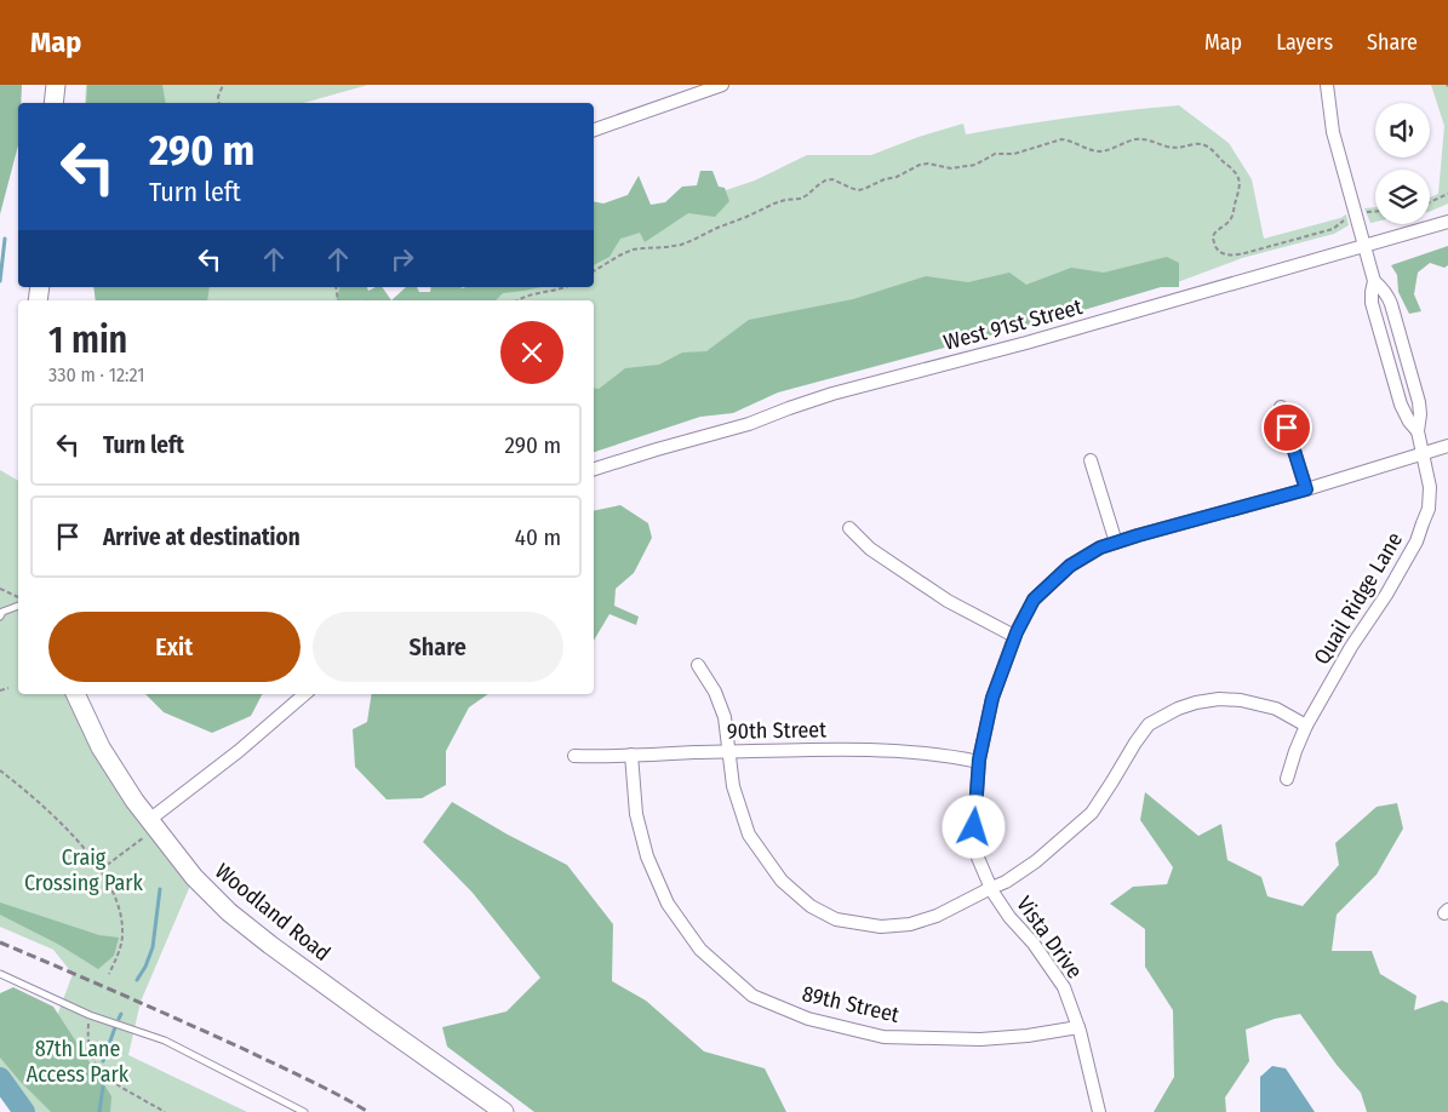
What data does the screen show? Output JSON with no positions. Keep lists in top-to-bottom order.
{
  "streets": {
    "main road": ["Woodland Road"],
    "street": [
      "West 91st Street",
      "Quail Ridge Lane",
      "90th Street",
      "Vista Drive",
      "89th Street"
    ]
  },
  "crossings": [
    ["West 91st Street", "Quail Ridge Lane"],
    ["Quail Ridge Lane", "Vista Drive"],
    ["90th Street", "Vista Drive"],
    ["90th Street", "89th Street"],
    ["Vista Drive", "89th Street"]
  ],
  "parks": ["Craig Crossing Park", "87th Lane Access Park"],
  "page": {
    "header": "Map",
    "nav": ["Map", "Layers", "Share"],
    "turn": ["290 m", "Turn left"],
    "heading": ["1 min", "330 m · 12:21"],
    "list": [
      {
        "name": "Turn left",
        "value": "290 m"
      },
      {
        "name": "Arrive at destination",
        "value": "40 m"
      }
    ],
    "buttons": ["Exit", "Share"]
  }
}
